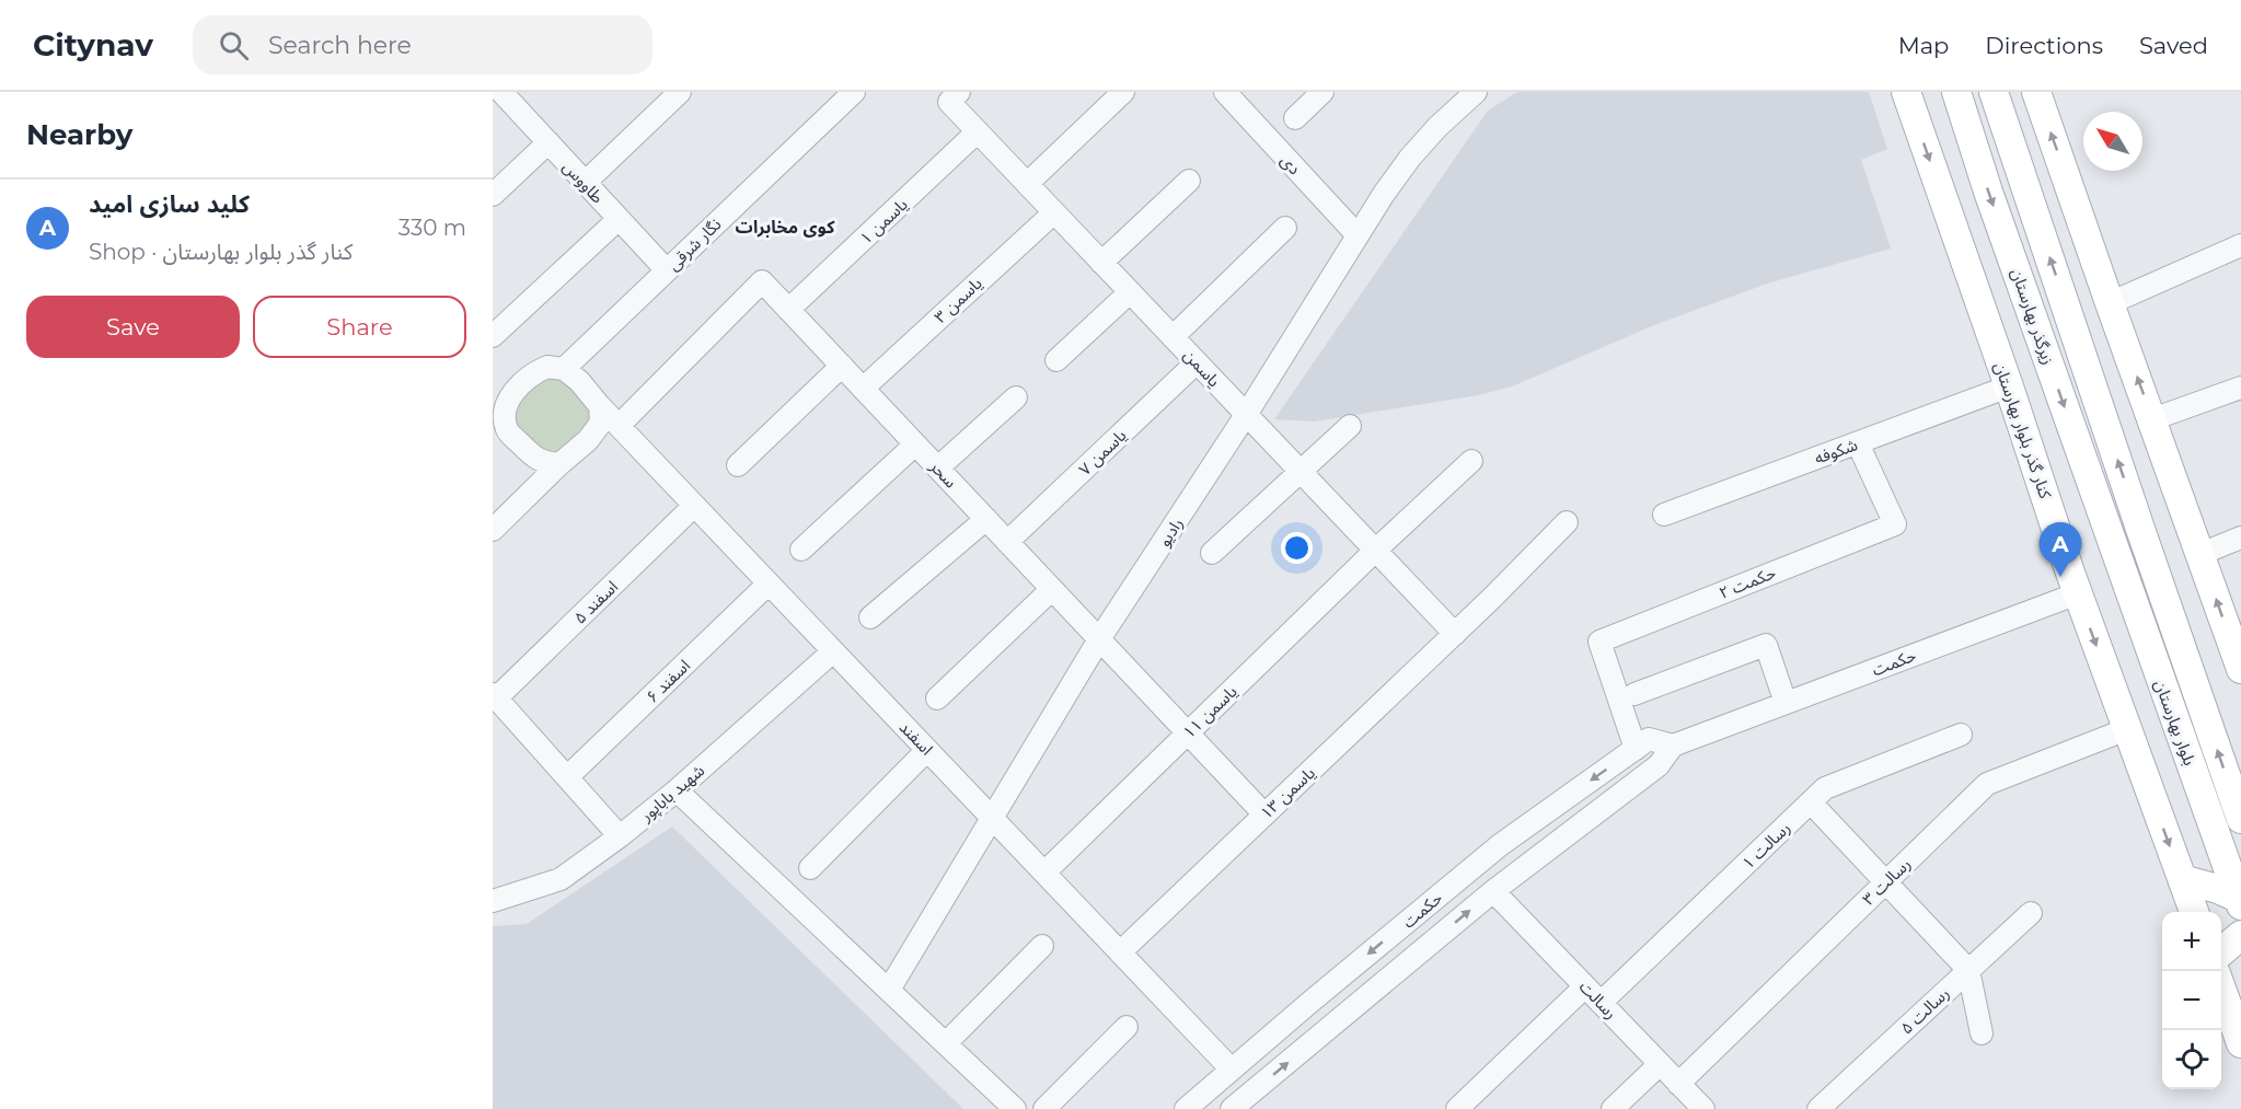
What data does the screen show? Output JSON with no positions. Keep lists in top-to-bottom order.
{
  "streets": {
    "main road": ["زیرگذر بهارستان", "کنار گذر بلوار بهارستان", "بلوار بهارستان"],
    "street": [
      "دی",
      "طاووس",
      "یاسمن ۱",
      "نگار شرقی",
      "یاسمن ۳",
      "یاسمن",
      "شکوفه",
      "یاسمن ۷",
      "سحر",
      "رادیو",
      "حکمت ۲",
      "اسفند ۵",
      "حکمت",
      "اسفند ۶",
      "یاسمن ۱۱",
      "اسفند",
      "شهید باباپور",
      "یاسمن ۱۳",
      "رسالت ۱",
      "رسالت ۳",
      "رسالت",
      "رسالت ۵"
    ]
  },
  "crossings": [
    ["دی", "رادیو"],
    ["طاووس", "نگار شرقی"],
    ["یاسمن ۱", "یاسمن"],
    ["یاسمن ۱", "سحر"],
    ["نگار شرقی", "اسفند"],
    ["یاسمن ۳", "یاسمن"],
    ["یاسمن ۳", "سحر"],
    ["زیرگذر بهارستان", "بلوار بهارستان"],
    ["یاسمن", "یاسمن ۷"],
    ["یاسمن", "رادیو"],
    ["یاسمن", "یاسمن ۱۱"],
    ["یاسمن", "یاسمن ۱۳"],
    ["کنار گذر بلوار بهارستان", "شکوفه"],
    ["کنار گذر بلوار بهارستان", "حکمت"],
    ["کنار گذر بلوار بهارستان", "رسالت ۳"],
    ["شکوفه", "حکمت ۲"],
    ["یاسمن ۷", "سحر"],
    ["سحر", "رادیو"],
    ["سحر", "یاسمن ۱۱"],
    ["سحر", "اسفند"],
    ["سحر", "یاسمن ۱۳"],
    ["رادیو", "اسفند"],
    ["حکمت ۲", "حکمت"],
    ["اسفند ۵", "اسفند"],
    ["حکمت", "اسفند"],
    ["حکمت", "رسالت"],
    ["اسفند ۶", "اسفند"],
    ["یاسمن ۱۱", "اسفند"],
    ["اسفند", "شهید باباپور"],
    ["اسفند", "یاسمن ۱۳"],
    ["رسالت ۱", "رسالت"],
    ["رسالت ۳", "رسالت"]
  ],
  "districts": ["کوی مخابرات"],
  "north": "top left",
  "page": {
    "header": "Citynav",
    "search": "Search here",
    "nav": ["Map", "Directions", "Saved"],
    "heading": "Nearby",
    "list": [
      {
        "mark": "A",
        "name": "کلید سازی امید",
        "note": "Shop · کنار گذر بلوار بهارستان",
        "value": "330 m"
      }
    ],
    "buttons": ["Save", "Share"],
    "pins": "A",
    "map_buttons": ["+", "−"]
  }
}
